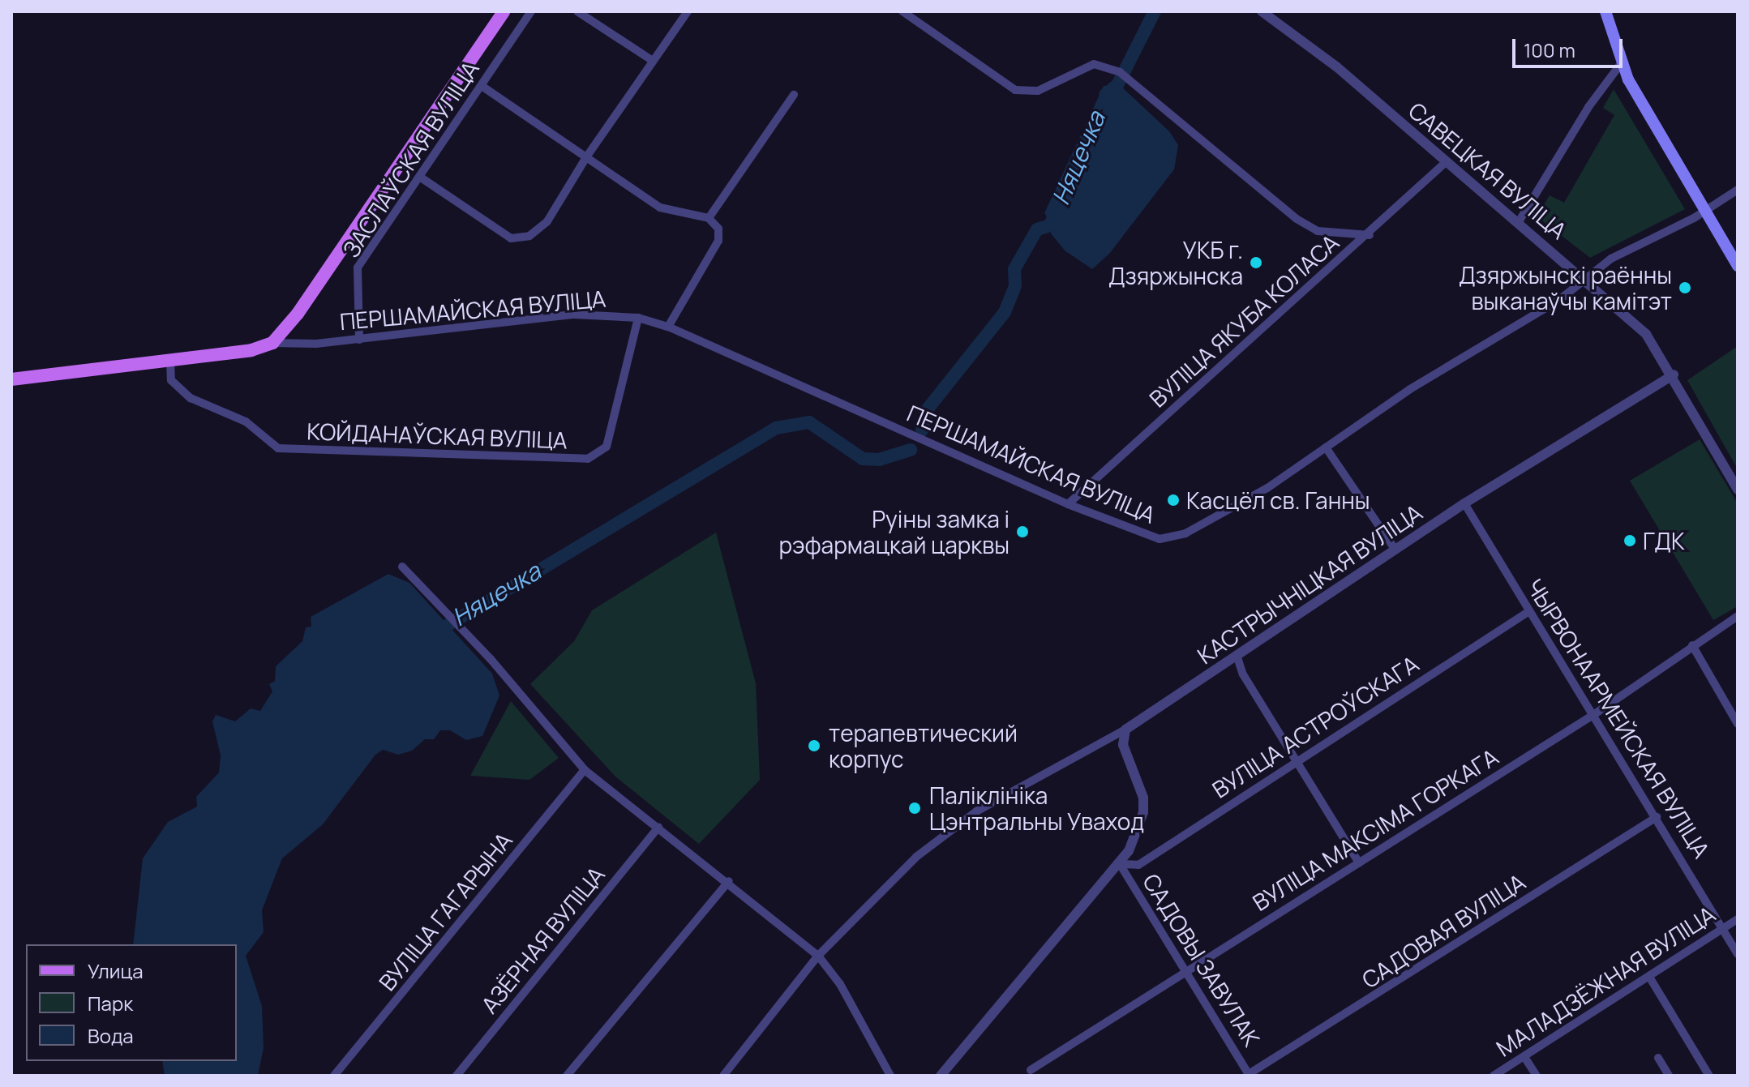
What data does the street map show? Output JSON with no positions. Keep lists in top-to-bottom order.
{
  "streets": {
    "street": [
      "ЗАСЛАЎСКАЯ ВУЛІЦА",
      "САВЕЦКАЯ ВУЛІЦА",
      "ПЕРШАМАЙСКАЯ ВУЛІЦА",
      "ВУЛІЦА ЯКУБА КОЛАСА",
      "КОЙДАНАЎСКАЯ ВУЛІЦА",
      "КАСТРЫЧНІЦКАЯ ВУЛІЦА",
      "ЧЫРВОНААРМЕЙСКАЯ ВУЛІЦА",
      "ВУЛІЦА АСТРОЎСКАГА",
      "ВУЛІЦА МАКСІМА ГОРКАГА",
      "ВУЛІЦА ГАГАРЫНА",
      "САДОВАЯ ВУЛІЦА",
      "АЗЁРНАЯ ВУЛІЦА",
      "САДОВЫ ЗАВУЛАК",
      "МАЛАДЗЁЖНАЯ ВУЛІЦА"
    ]
  },
  "crossings": [
    ["ЗАСЛАЎСКАЯ ВУЛІЦА", "ПЕРШАМАЙСКАЯ ВУЛІЦА"],
    ["САВЕЦКАЯ ВУЛІЦА", "ПЕРШАМАЙСКАЯ ВУЛІЦА"],
    ["САВЕЦКАЯ ВУЛІЦА", "ВУЛІЦА ЯКУБА КОЛАСА"],
    ["САВЕЦКАЯ ВУЛІЦА", "КАСТРЫЧНІЦКАЯ ВУЛІЦА"],
    ["ПЕРШАМАЙСКАЯ ВУЛІЦА", "ВУЛІЦА ЯКУБА КОЛАСА"],
    ["ПЕРШАМАЙСКАЯ ВУЛІЦА", "КОЙДАНАЎСКАЯ ВУЛІЦА"],
    ["КАСТРЫЧНІЦКАЯ ВУЛІЦА", "ЧЫРВОНААРМЕЙСКАЯ ВУЛІЦА"],
    ["ЧЫРВОНААРМЕЙСКАЯ ВУЛІЦА", "ВУЛІЦА АСТРОЎСКАГА"],
    ["ЧЫРВОНААРМЕЙСКАЯ ВУЛІЦА", "ВУЛІЦА МАКСІМА ГОРКАГА"],
    ["ЧЫРВОНААРМЕЙСКАЯ ВУЛІЦА", "САДОВАЯ ВУЛІЦА"],
    ["ЧЫРВОНААРМЕЙСКАЯ ВУЛІЦА", "МАЛАДЗЁЖНАЯ ВУЛІЦА"],
    ["ВУЛІЦА АСТРОЎСКАГА", "САДОВЫ ЗАВУЛАК"],
    ["ВУЛІЦА МАКСІМА ГОРКАГА", "САДОВЫ ЗАВУЛАК"],
    ["САДОВАЯ ВУЛІЦА", "САДОВЫ ЗАВУЛАК"]
  ],
  "water": ["Няцечка"],
  "places": [
    "УКБ г. Дзяржынска",
    "Дзяржынскі раённы выканаўчы камітэт",
    "Касцёл св. Ганны",
    "Руіны замка і рэфармацкай царквы",
    "ГДК",
    "терапевтический корпус",
    "Паліклініка Цэнтральны Уваход"
  ],
  "legend": ["Улица", "Парк", "Вода"],
  "scale_bar": "100 m"
}
